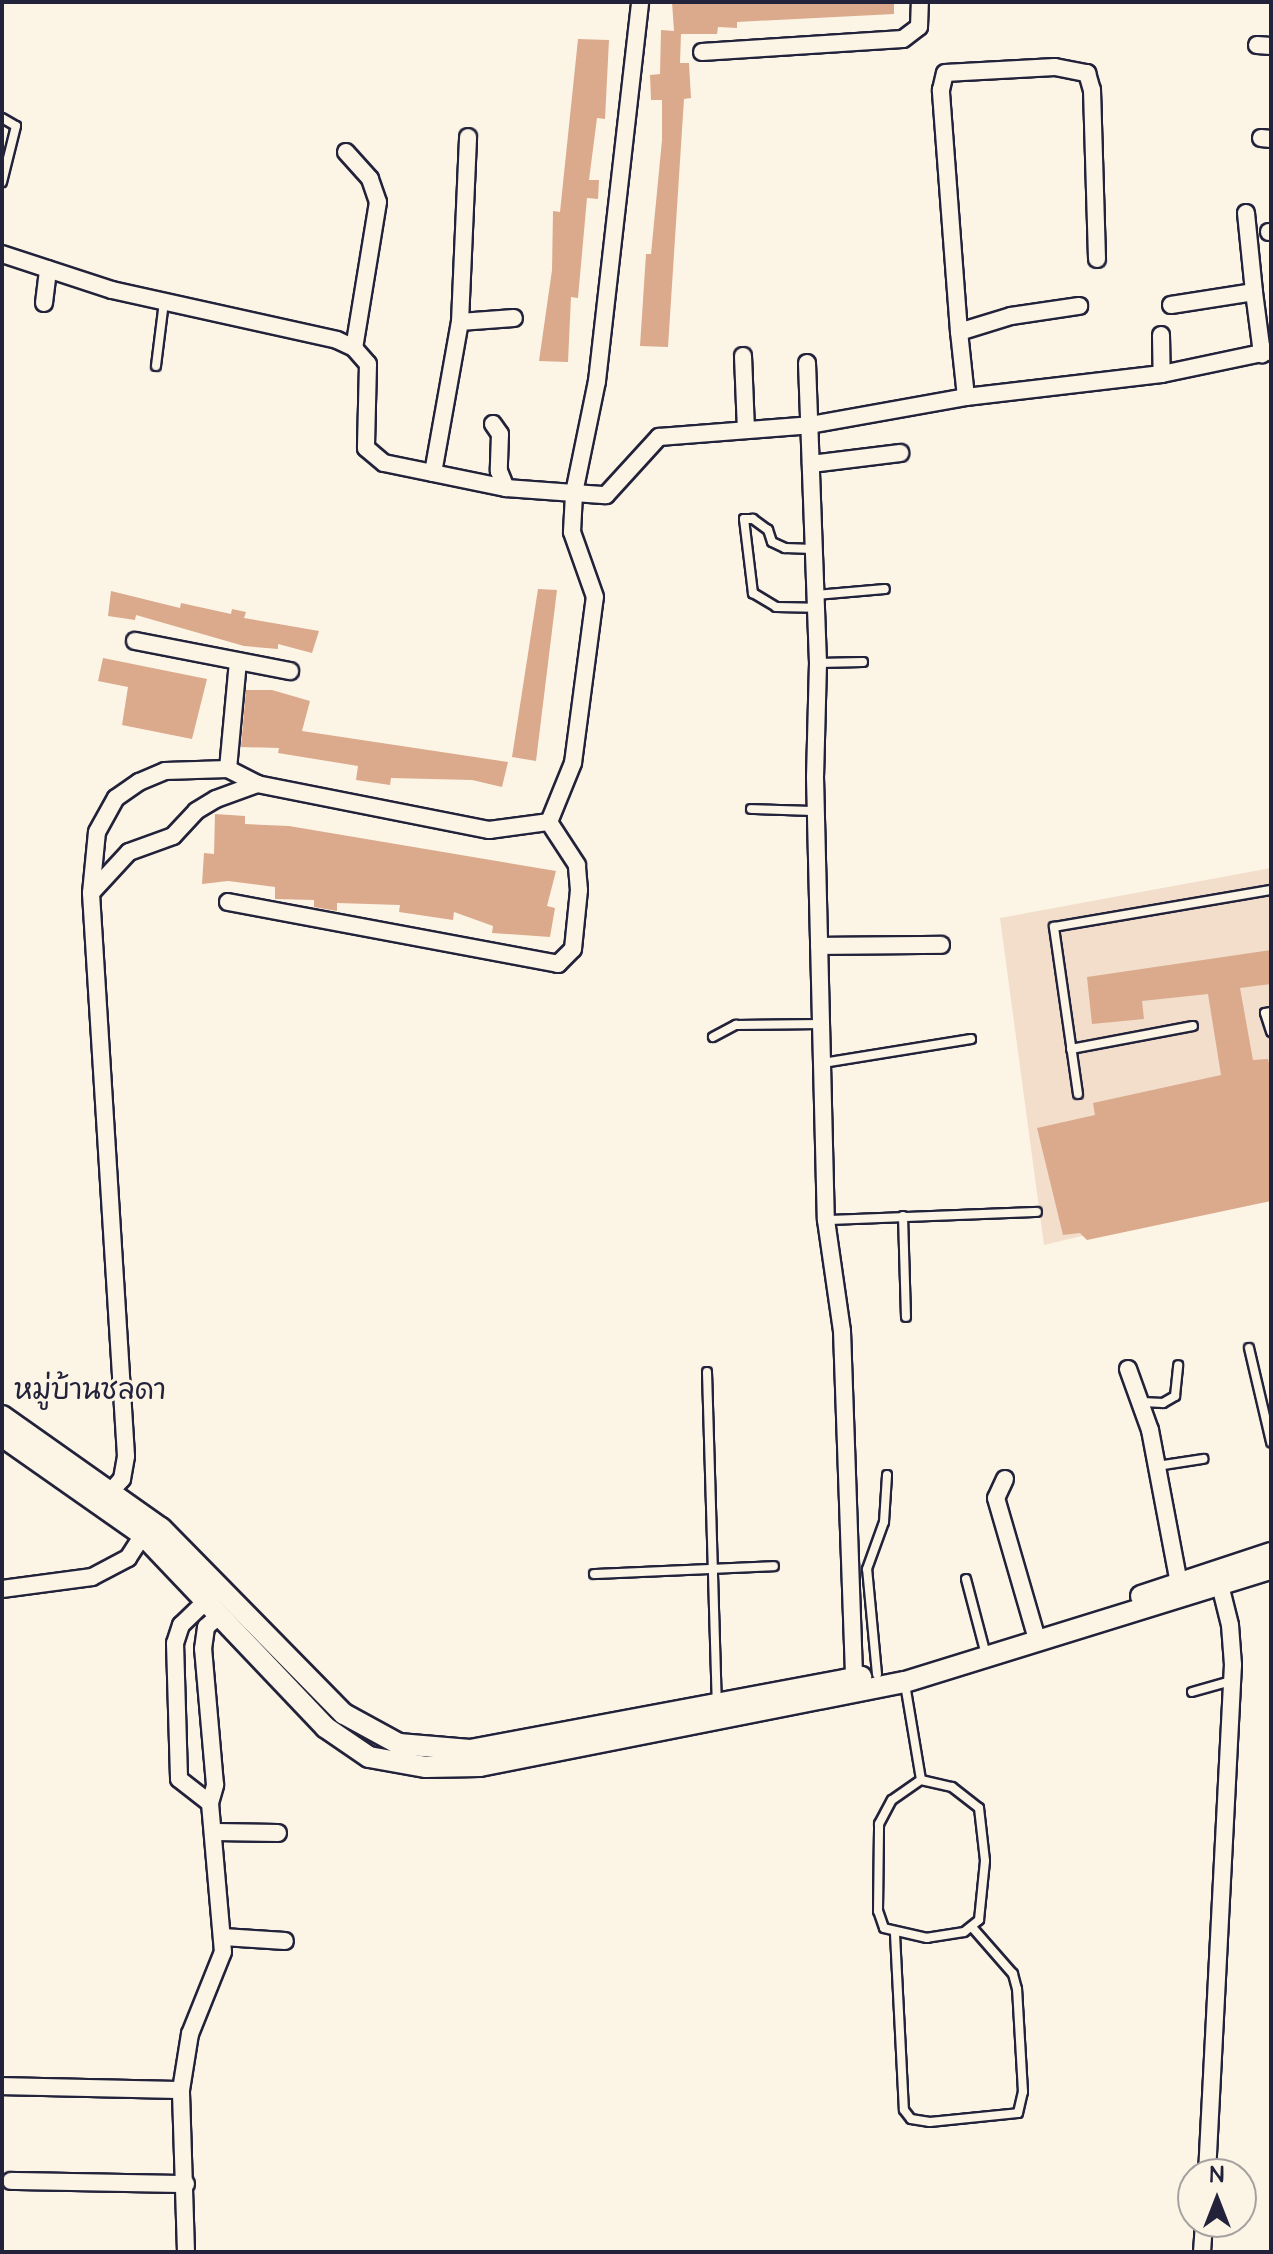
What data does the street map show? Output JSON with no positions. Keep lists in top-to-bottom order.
{
  "districts": ["หมู่บ้านชลดา"],
  "north": "top"
}
